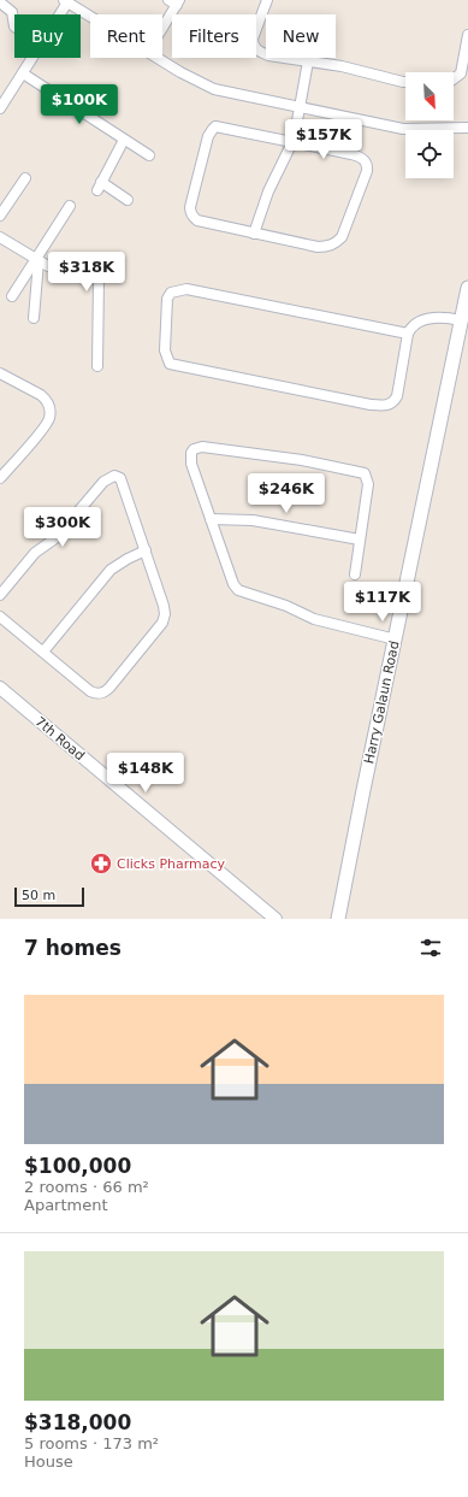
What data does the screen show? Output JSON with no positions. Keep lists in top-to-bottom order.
{
  "streets": {
    "main road": ["Harry Galaun Road"],
    "street": ["7th Road"]
  },
  "places": {
    "pharmacy": ["Clicks Pharmacy"]
  },
  "scale_bar": "50 m",
  "north": "bottom right",
  "page": {
    "chip": [
      "Buy",
      "Rent",
      "Filters",
      "New"
    ],
    "price": [
      "$100K",
      "$157K",
      "$318K",
      "$246K",
      "$300K",
      "$117K",
      "$148K"
    ],
    "scale": "50 m",
    "heading": "7 homes",
    "list": [
      {
        "name": "$100,000",
        "note": "2 rooms · 66 m² · Apartment"
      },
      {
        "name": "$318,000",
        "note": "5 rooms · 173 m² · House"
      }
    ]
  }
}
